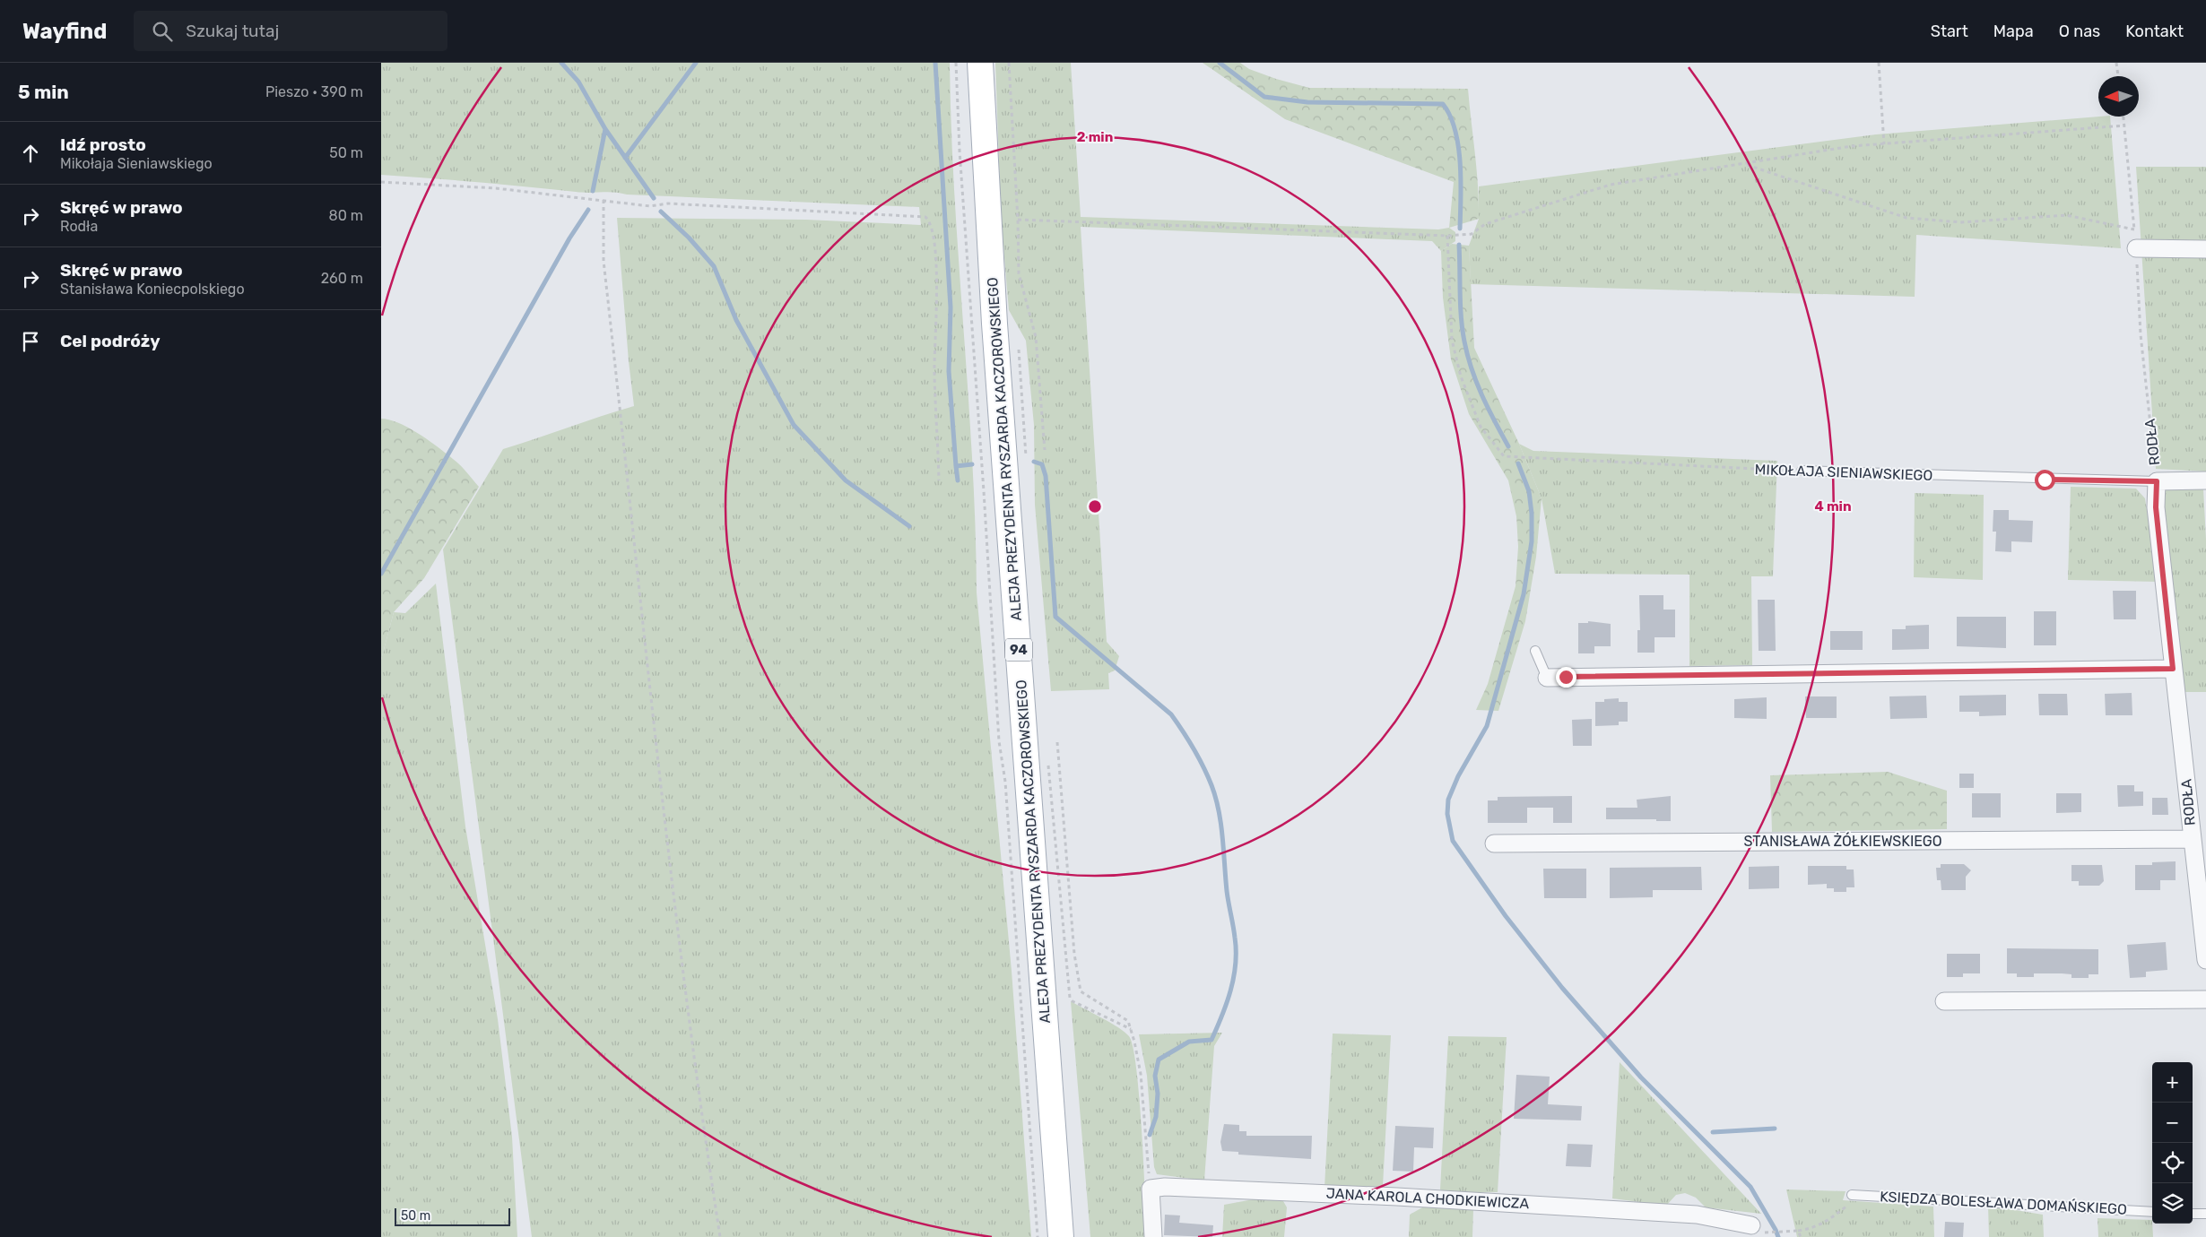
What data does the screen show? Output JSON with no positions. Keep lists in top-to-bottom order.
{
  "streets": {
    "main road": ["ALEJA PREZYDENTA RYSZARDA KACZOROWSKIEGO", "94"],
    "street": ["RODŁA", "STANISŁAWA ŻÓŁKIEWSKIEGO", "JANA KAROLA CHODKIEWICZA"],
    "lane": ["MIKOŁAJA SIENIAWSKIEGO", "KSIĘDZA BOLESŁAWA DOMAŃSKIEGO"]
  },
  "crossings": [
    ["RODŁA", "MIKOŁAJA SIENIAWSKIEGO"],
    ["RODŁA", "STANISŁAWA ŻÓŁKIEWSKIEGO"]
  ],
  "scale_bar": "50 m",
  "north": "left",
  "page": {
    "header": "Wayfind",
    "search": "Szukaj tutaj",
    "nav": [
      "Start",
      "Mapa",
      "O nas",
      "Kontakt"
    ],
    "heading": ["5 min", "Pieszo · 390 m"],
    "list": [
      ["Idź prosto", "Mikołaja Sieniawskiego", "50 m"],
      ["Skręć w prawo", "Rodła", "80 m"],
      ["Skręć w prawo", "Stanisława Koniecpolskiego", "260 m"],
      "Cel podróży"
    ],
    "map_buttons": ["+", "−"],
    "scale": "50 m"
  },
  "rings": ["2 min", "4 min"]
}
